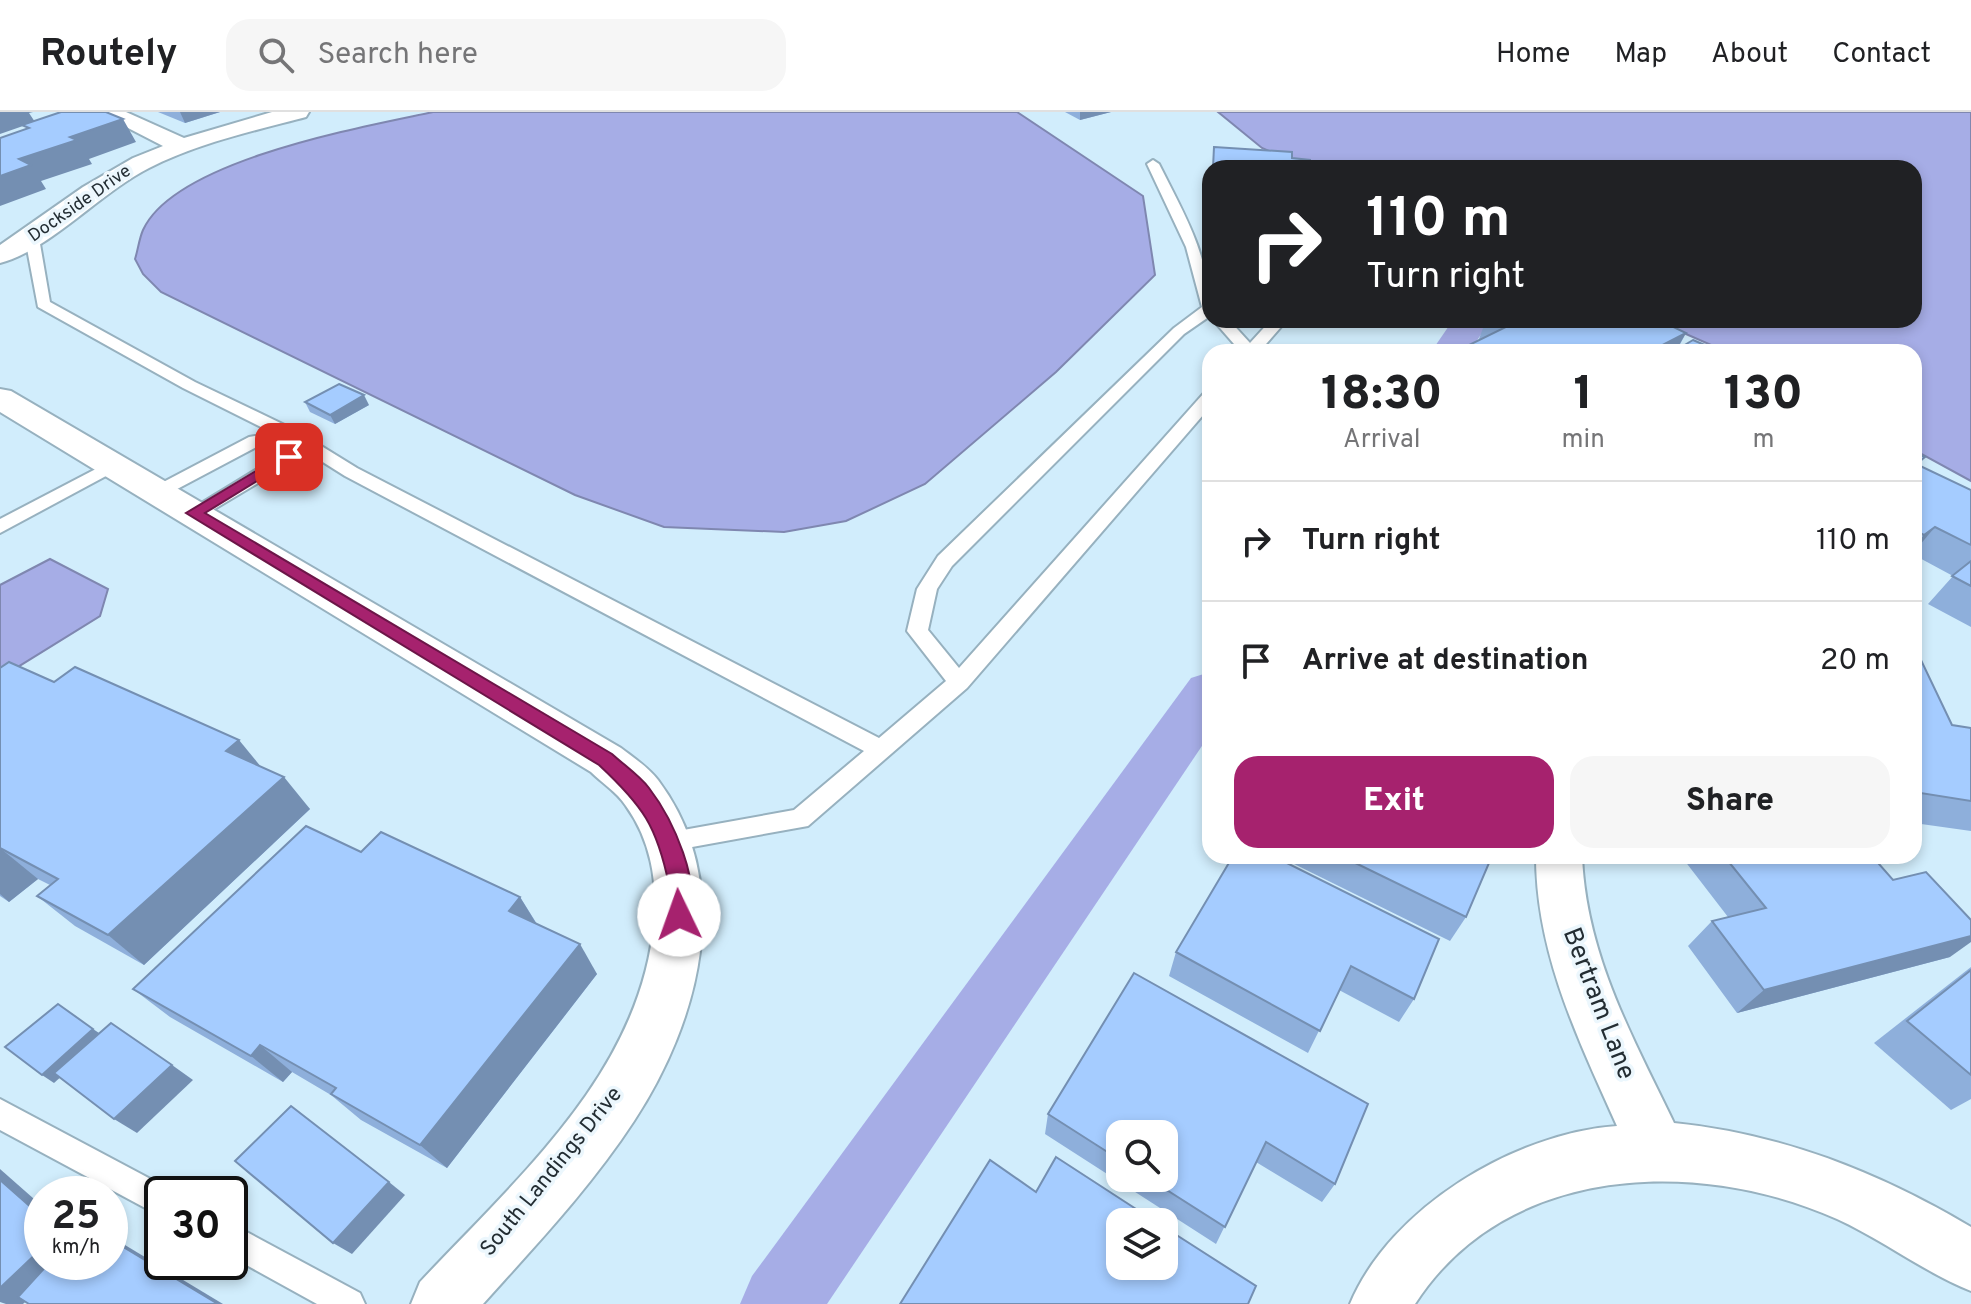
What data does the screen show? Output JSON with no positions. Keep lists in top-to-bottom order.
{
  "streets": {
    "street": ["Dockside Drive", "Bertram Lane", "South Landings Drive"]
  },
  "page": {
    "header": "Routely",
    "search": "Search here",
    "nav": [
      "Home",
      "Map",
      "About",
      "Contact"
    ],
    "turn": ["110 m", "Turn right"],
    "eta": [
      "18:30",
      "Arrival",
      "1",
      "min",
      "130",
      "m"
    ],
    "list": [
      {
        "name": "Turn right",
        "value": "110 m"
      },
      {
        "name": "Arrive at destination",
        "value": "20 m"
      }
    ],
    "buttons": ["Exit", "Share"],
    "speed": "25 km/h",
    "limit": "30"
  }
}
